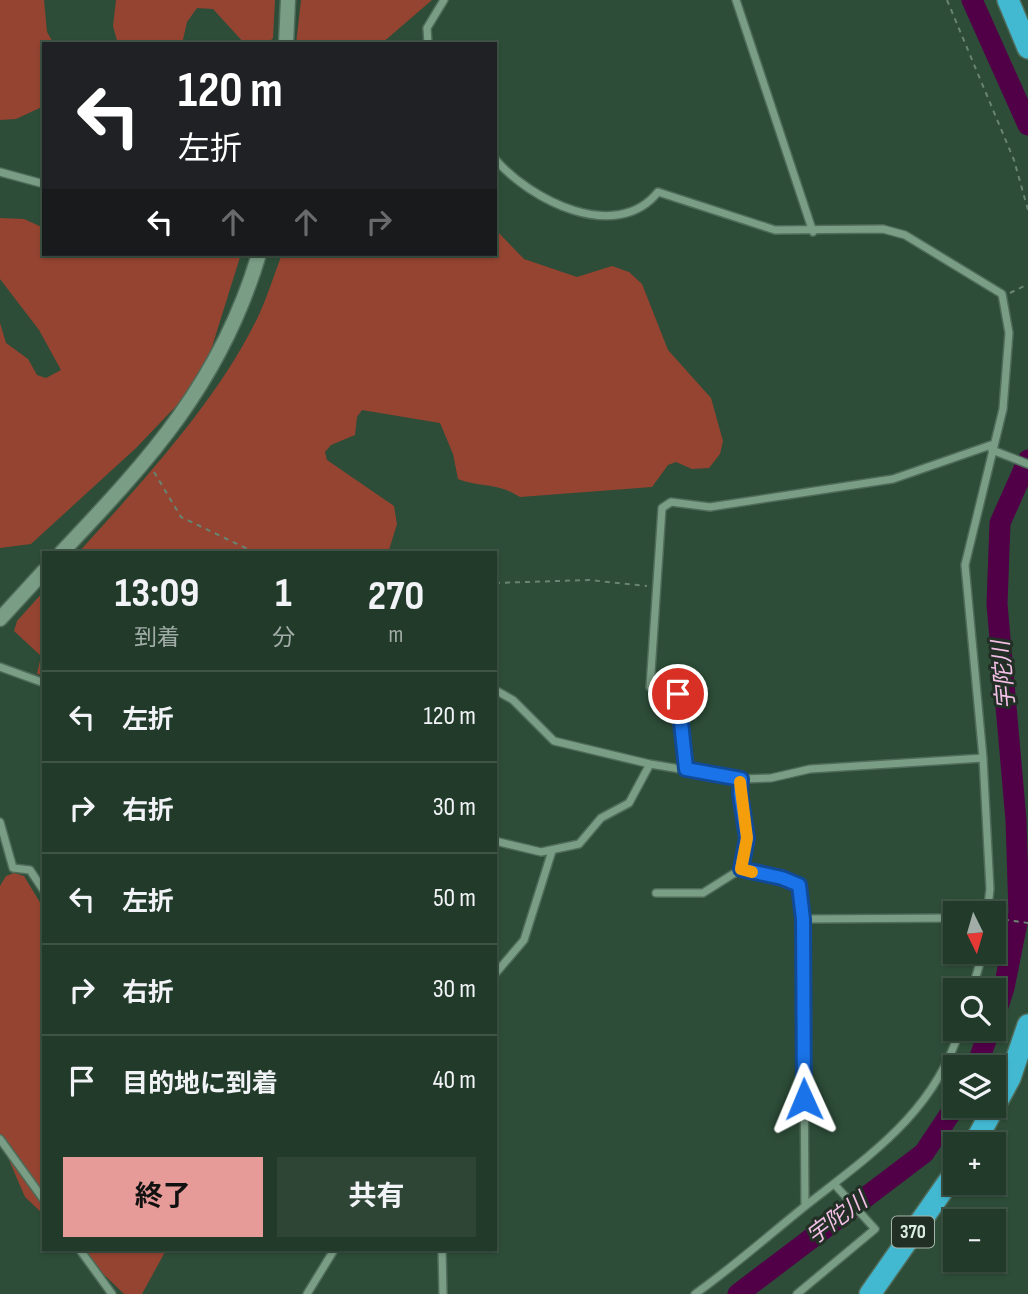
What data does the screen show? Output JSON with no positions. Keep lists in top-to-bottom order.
{
  "streets": {
    "highway": ["370"]
  },
  "water": ["宇陀川"],
  "north": "bottom",
  "page": {
    "turn": ["120 m", "左折"],
    "eta": [
      "13:09",
      "到着",
      "1",
      "分",
      "270",
      "m"
    ],
    "list": [
      {
        "name": "左折",
        "value": "120 m"
      },
      {
        "name": "右折",
        "value": "30 m"
      },
      {
        "name": "左折",
        "value": "50 m"
      },
      {
        "name": "右折",
        "value": "30 m"
      },
      {
        "name": "目的地に到着",
        "value": "40 m"
      }
    ],
    "map_buttons": ["+", "−"],
    "buttons": ["終了", "共有"]
  }
}
